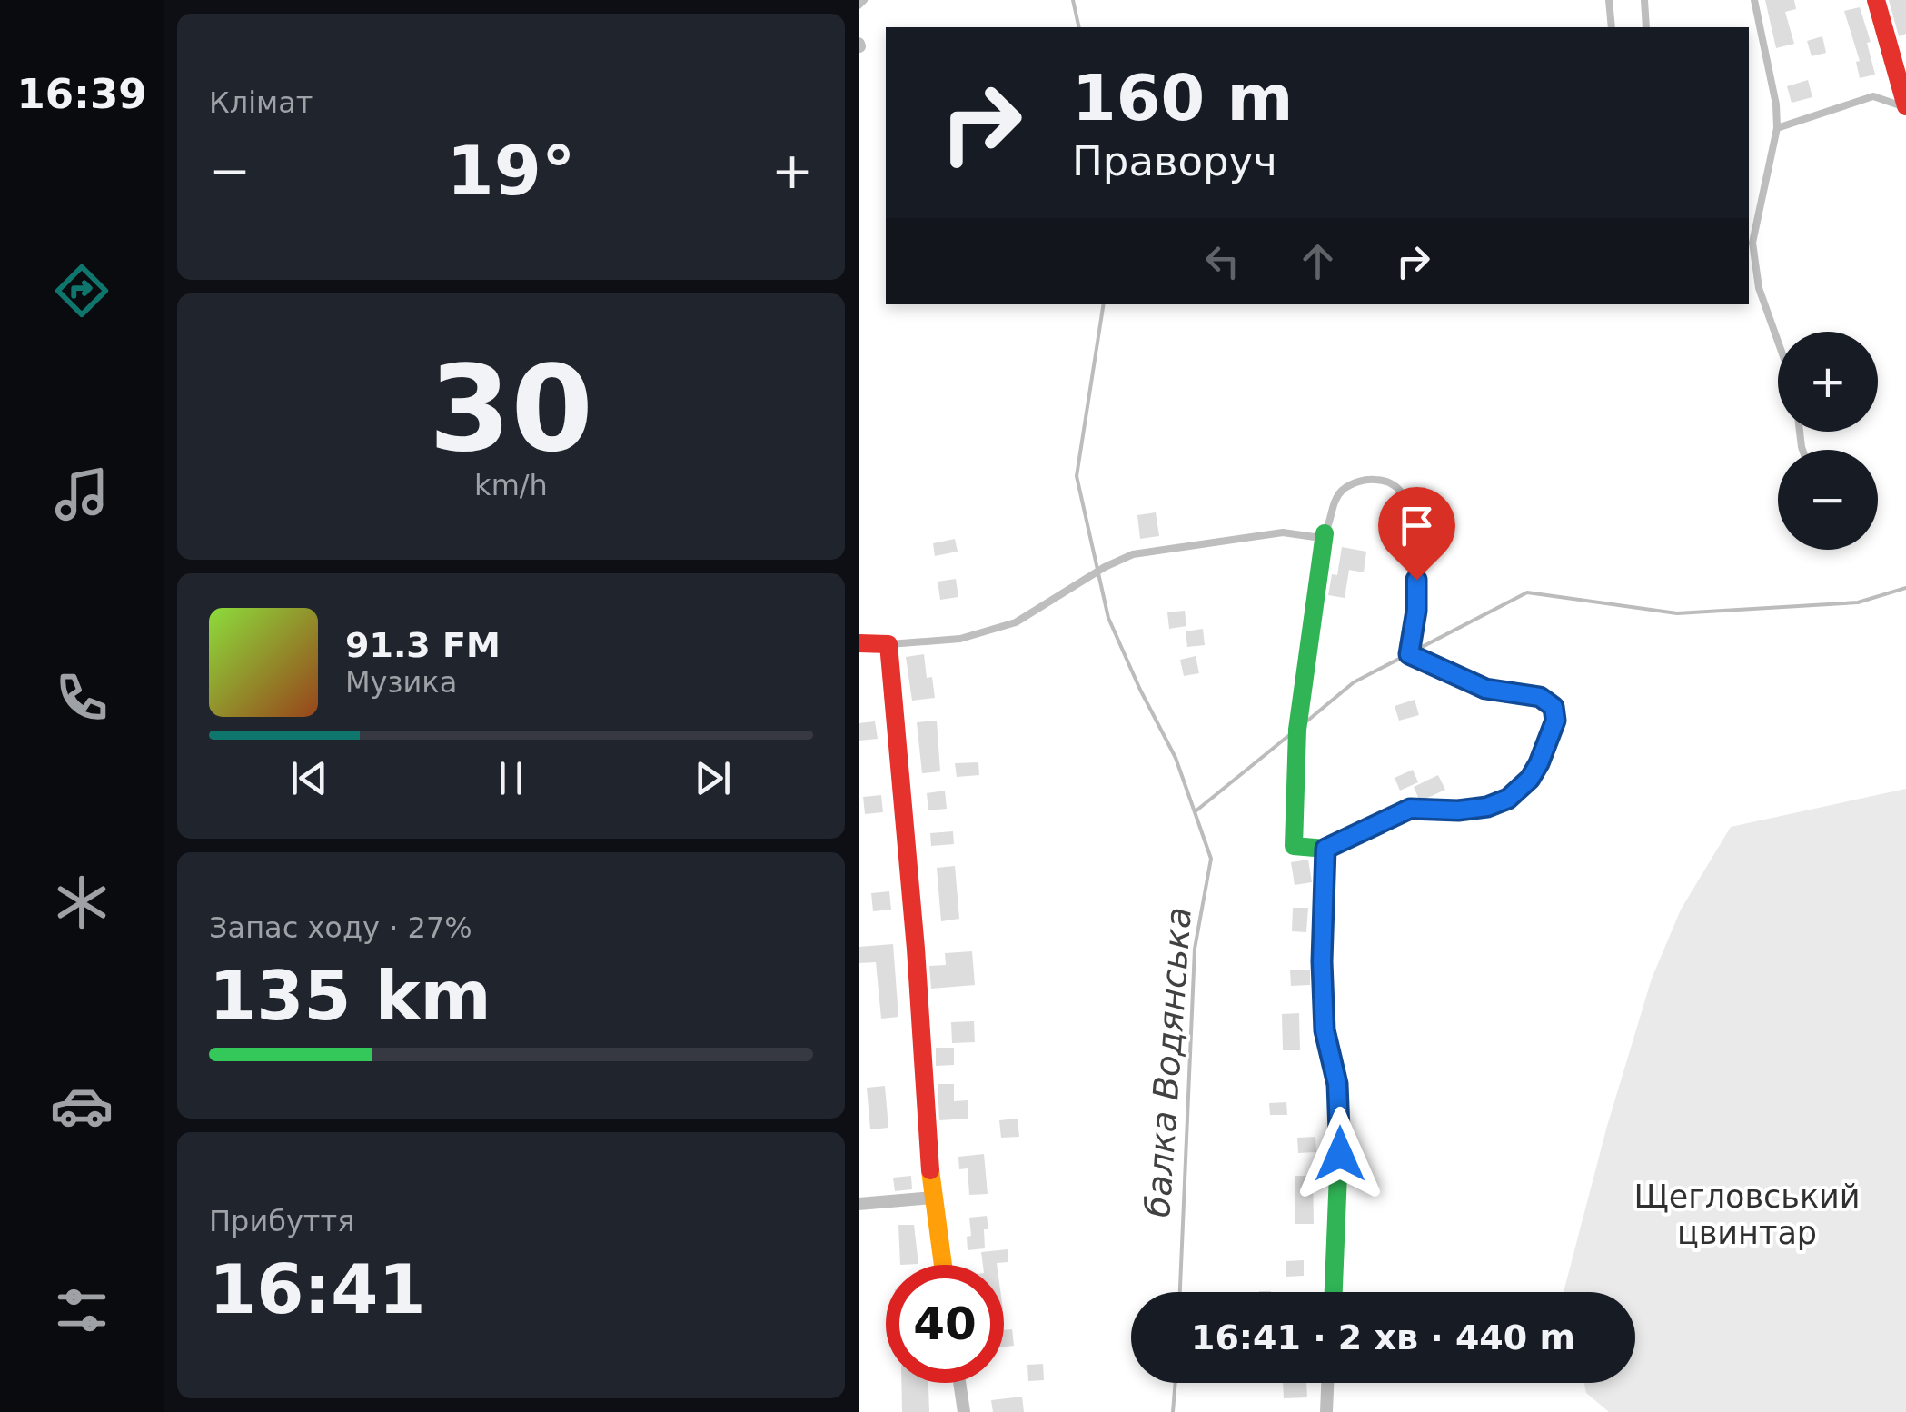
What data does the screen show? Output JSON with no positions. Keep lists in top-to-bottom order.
{
  "water": ["балка Водянська"],
  "parks": ["Щегловський цвинтар"],
  "page": {
    "tabs": "16:39",
    "tile": [
      "Клімат",
      ["30", "km/h"],
      ["Запас ходу · 27%", "135 km"],
      ["Прибуття", "16:41"]
    ],
    "turn": ["160 m", "Праворуч"],
    "heat": ["−", "19°", "+"],
    "map_buttons": ["+", "−"],
    "song": ["91.3 FM", "Музика"],
    "limit": "40",
    "trip": "16:41 · 2 хв · 440 m"
  }
}
